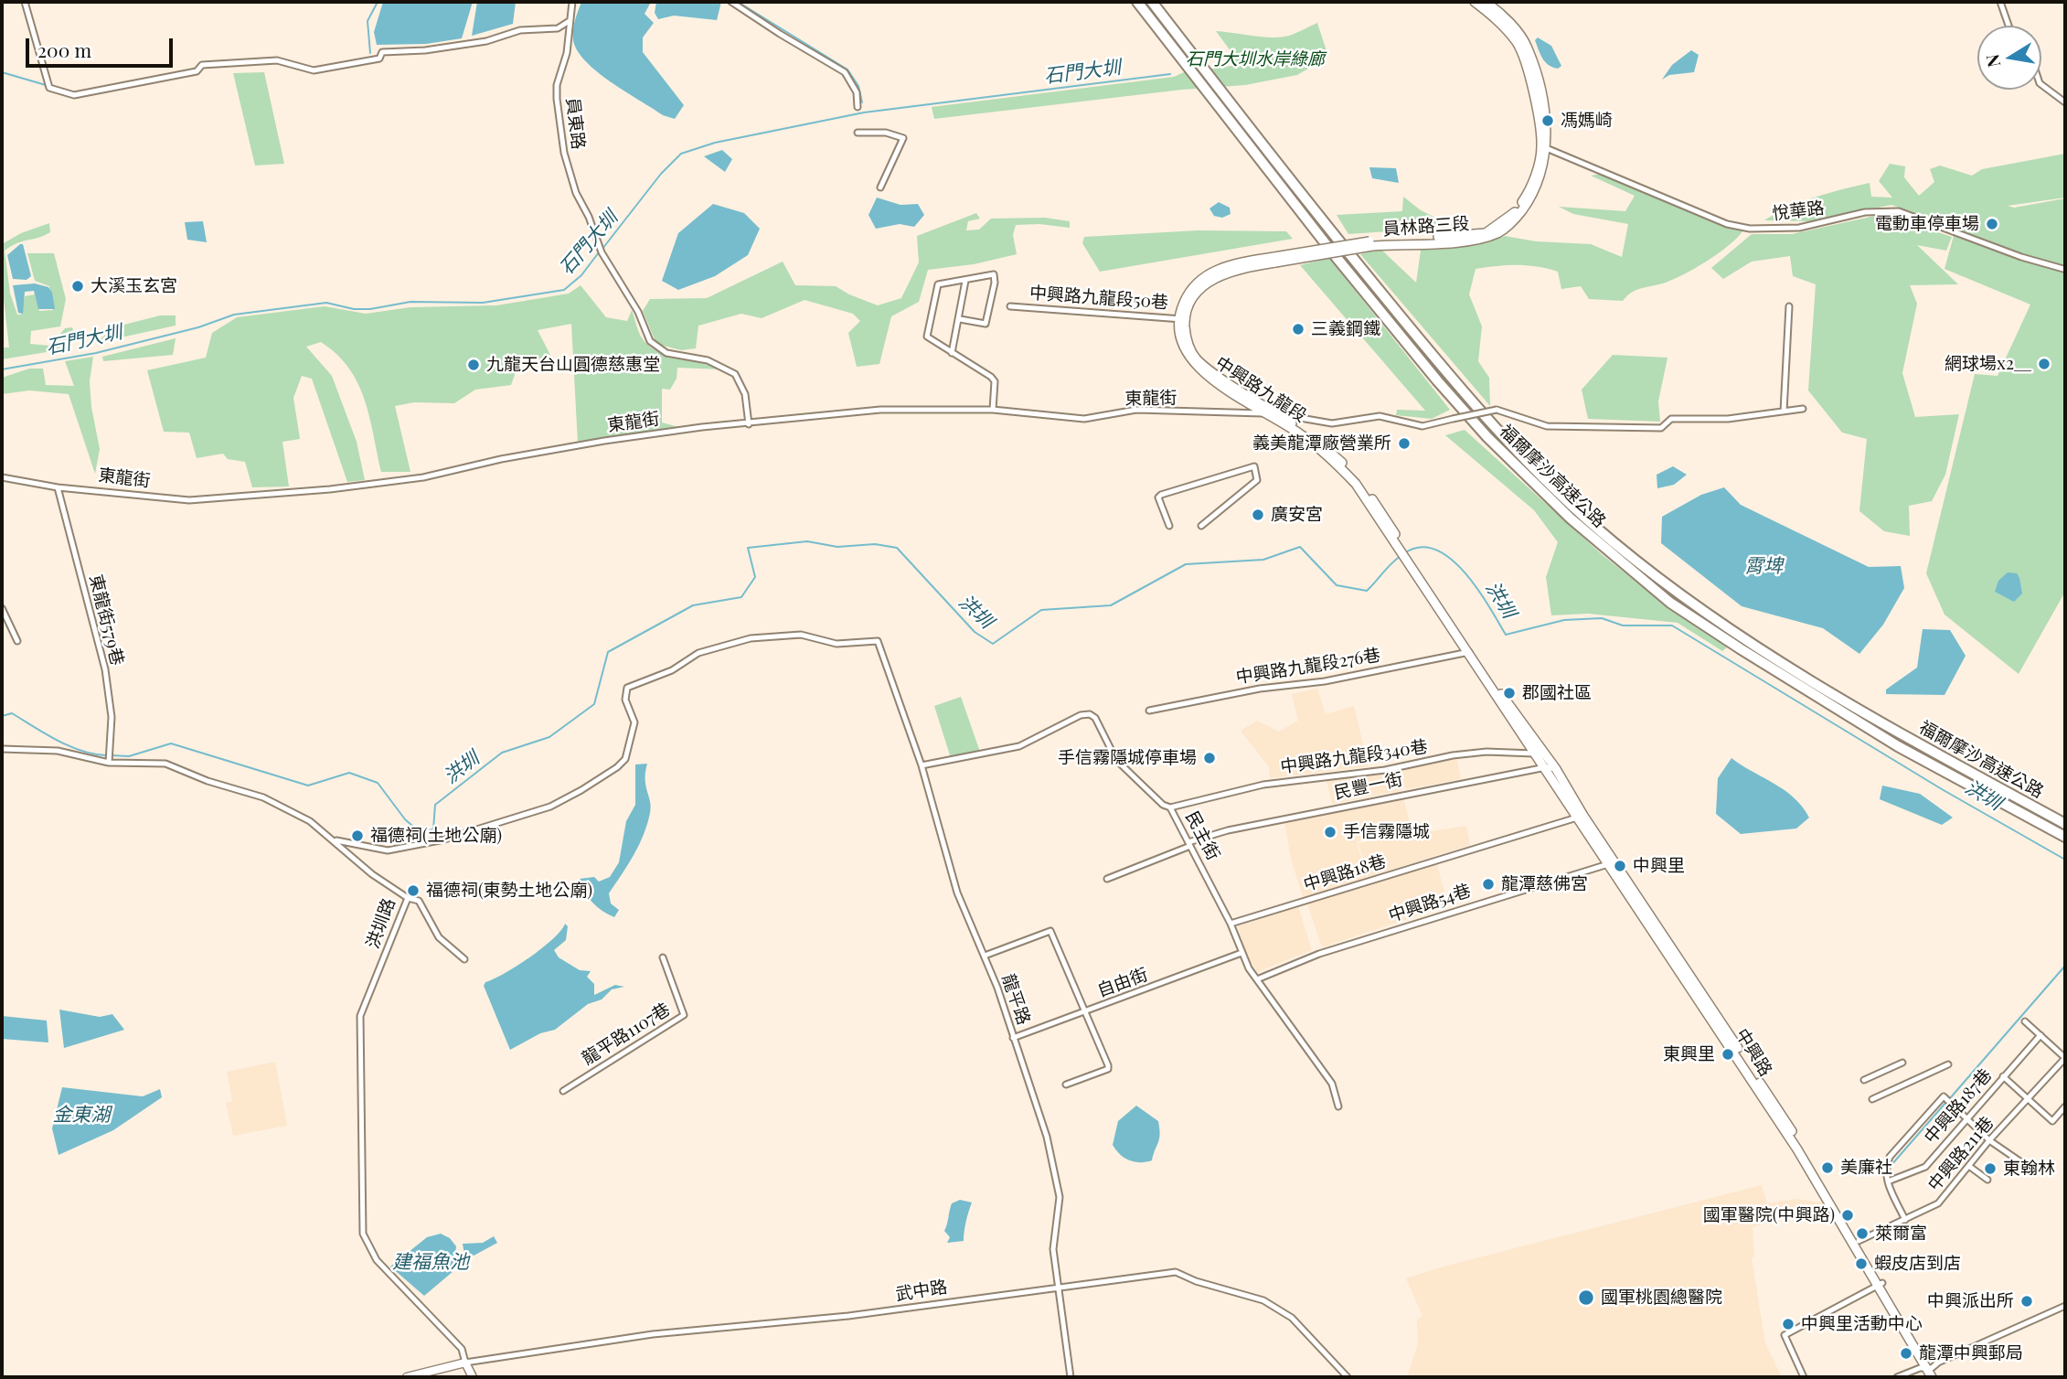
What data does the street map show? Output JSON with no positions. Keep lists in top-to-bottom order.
{
  "streets": {
    "highway": ["福爾摩沙高速公路"],
    "main road": ["員林路三段", "中興路九龍段", "中興路"],
    "street": [
      "員東路",
      "悅華路",
      "中興路九龍段50巷",
      "東龍街",
      "東龍街579巷",
      "中興路九龍段276巷",
      "中興路九龍段340巷",
      "民豐一街",
      "民主街",
      "中興路18巷",
      "中興路54巷",
      "洪圳路",
      "自由街",
      "龍平路",
      "龍平路1107巷",
      "中興路187巷",
      "中興路211巷",
      "武中路"
    ]
  },
  "crossings": [
    ["員東路", "東龍街"],
    ["悅華路", "員林路三段"],
    ["員林路三段", "中興路九龍段50巷"],
    ["員林路三段", "中興路九龍段"],
    ["中興路九龍段50巷", "中興路九龍段"],
    ["中興路九龍段", "東龍街"],
    ["中興路九龍段", "中興路九龍段276巷"],
    ["東龍街", "東龍街579巷"],
    ["東龍街579巷", "洪圳路"],
    ["中興路九龍段340巷", "民主街"],
    ["中興路九龍段340巷", "中興路"],
    ["民豐一街", "民主街"],
    ["民豐一街", "中興路"],
    ["民主街", "中興路18巷"],
    ["民主街", "中興路54巷"],
    ["民主街", "自由街"],
    ["民主街", "龍平路"],
    ["中興路18巷", "中興路"],
    ["中興路54巷", "中興路"],
    ["洪圳路", "龍平路"],
    ["洪圳路", "武中路"],
    ["自由街", "龍平路"],
    ["龍平路", "武中路"],
    ["中興路", "中興路211巷"]
  ],
  "water": [
    "石門大圳",
    "霄埤",
    "洪圳",
    "金東湖",
    "建福魚池"
  ],
  "parks": ["石門大圳水岸綠廊"],
  "places": [
    "馮媽崎",
    "電動車停車場",
    "大溪玉玄宮",
    "三義鋼鐵",
    "網球場x2＿",
    "九龍天台山圓德慈惠堂",
    "義美龍潭廠營業所",
    "廣安宮",
    "郡國社區",
    "手信霧隱城停車場",
    "手信霧隱城",
    "福德祠(土地公廟)",
    "中興里",
    "龍潭慈佛宮",
    "福德祠(東勢土地公廟)",
    "東興里",
    "美廉社",
    "東翰林",
    "國軍醫院(中興路)",
    "萊爾富",
    "蝦皮店到店",
    "國軍桃園總醫院",
    "中興派出所",
    "中興里活動中心",
    "龍潭中興郵局"
  ],
  "scale_bar": "200 m",
  "north": "left"
}
